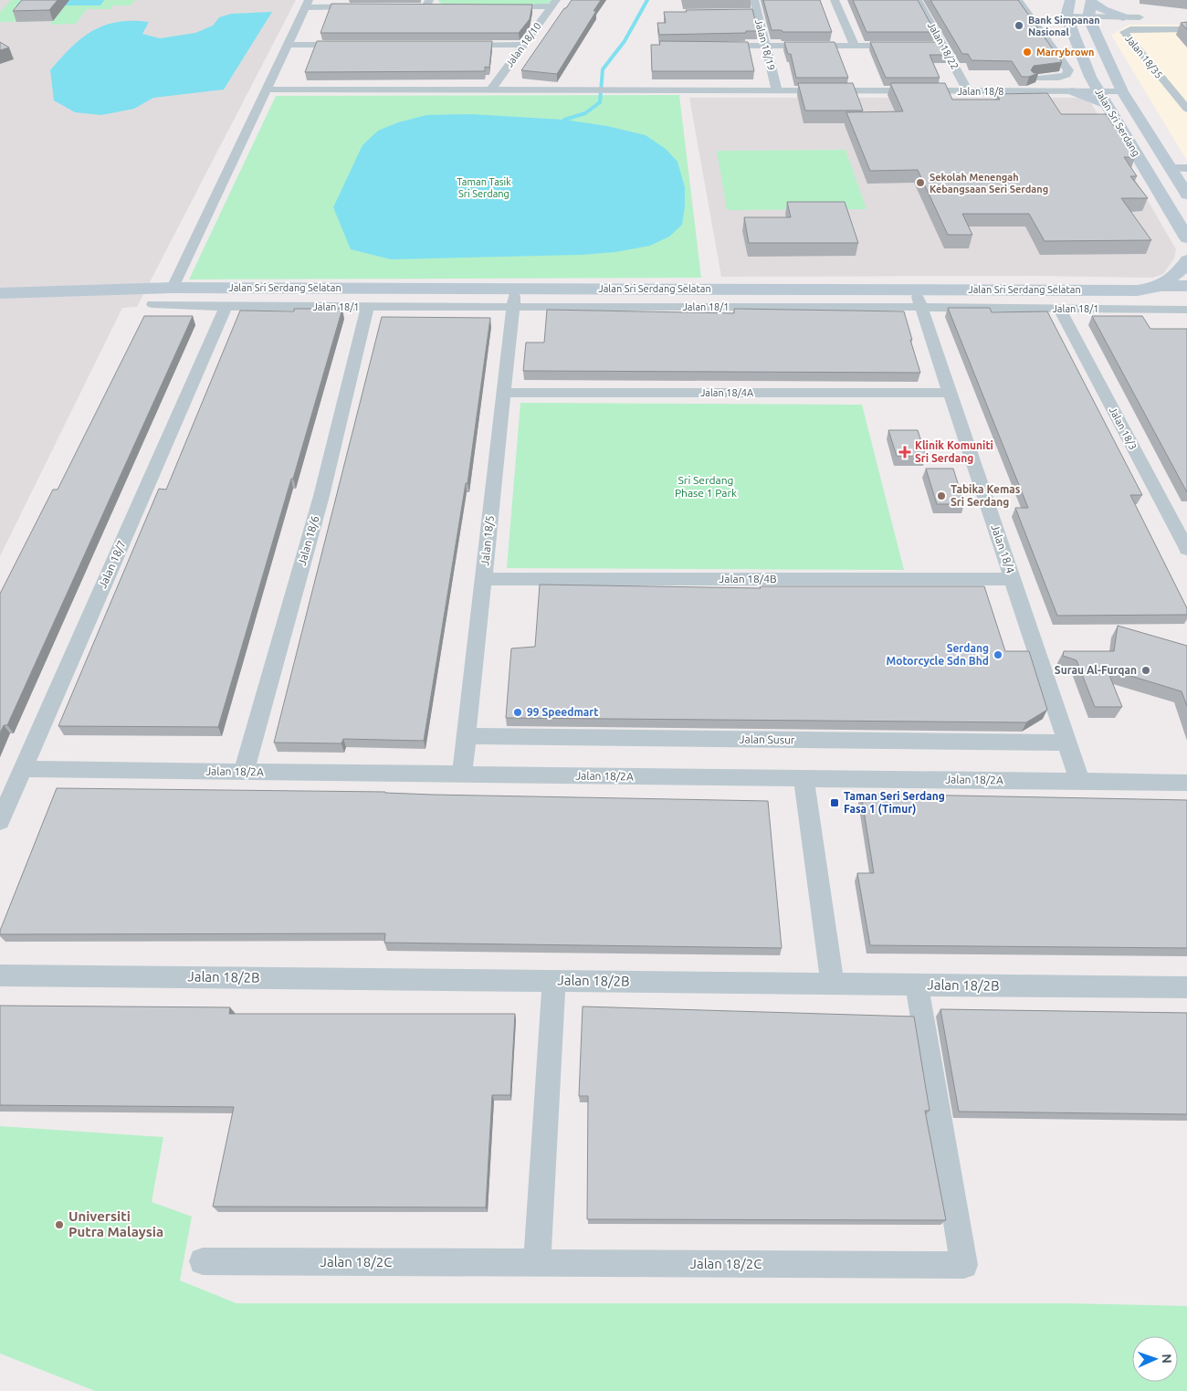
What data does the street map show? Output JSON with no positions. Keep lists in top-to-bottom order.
{
  "streets": {
    "street": [
      "Jalan 18/10",
      "Jalan 18/19",
      "Jalan 18/22",
      "Jalan 18/35",
      "Jalan 18/8",
      "Jalan Sri Serdang",
      "Jalan Sri Serdang Selatan",
      "Jalan 18/1",
      "Jalan 18/4A",
      "Jalan 18/3",
      "Jalan 18/6",
      "Jalan 18/5",
      "Jalan 18/4",
      "Jalan 18/7",
      "Jalan 18/4B",
      "Jalan Susur",
      "Jalan 18/2A",
      "Jalan 18/2B",
      "Jalan 18/2C"
    ]
  },
  "crossings": [
    ["Jalan 18/10", "Jalan 18/8"],
    ["Jalan 18/19", "Jalan 18/8"],
    ["Jalan 18/22", "Jalan 18/8"],
    ["Jalan Sri Serdang Selatan", "Jalan 18/5"],
    ["Jalan Sri Serdang Selatan", "Jalan 18/4"],
    ["Jalan 18/1", "Jalan 18/3"],
    ["Jalan 18/1", "Jalan 18/6"],
    ["Jalan 18/1", "Jalan 18/5"],
    ["Jalan 18/1", "Jalan 18/4"],
    ["Jalan 18/1", "Jalan 18/7"],
    ["Jalan 18/4A", "Jalan 18/5"],
    ["Jalan 18/4A", "Jalan 18/4"],
    ["Jalan 18/6", "Jalan 18/2A"],
    ["Jalan 18/5", "Jalan 18/4B"],
    ["Jalan 18/5", "Jalan Susur"],
    ["Jalan 18/5", "Jalan 18/2A"],
    ["Jalan 18/4", "Jalan 18/4B"],
    ["Jalan 18/4", "Jalan Susur"],
    ["Jalan 18/4", "Jalan 18/2A"],
    ["Jalan 18/7", "Jalan 18/2A"],
    ["Jalan 18/2B", "Jalan 18/2C"]
  ],
  "parks": ["Taman Tasik Sri Serdang", "Sri Serdang Phase 1 Park"],
  "places": {
    "other": [
      "Bank Simpanan Nasional",
      "Marrybrown",
      "Sekolah Menengah Kebangsaan Seri Serdang",
      "Tabika Kemas Sri Serdang",
      "Serdang Motorcycle Sdn Bhd",
      "Surau Al-Furqan",
      "99 Speedmart",
      "Universiti Putra Malaysia"
    ],
    "health": ["Klinik Komuniti Sri Serdang"],
    "transit": ["Taman Seri Serdang Fasa 1 (Timur)"]
  },
  "north": "right"
}
